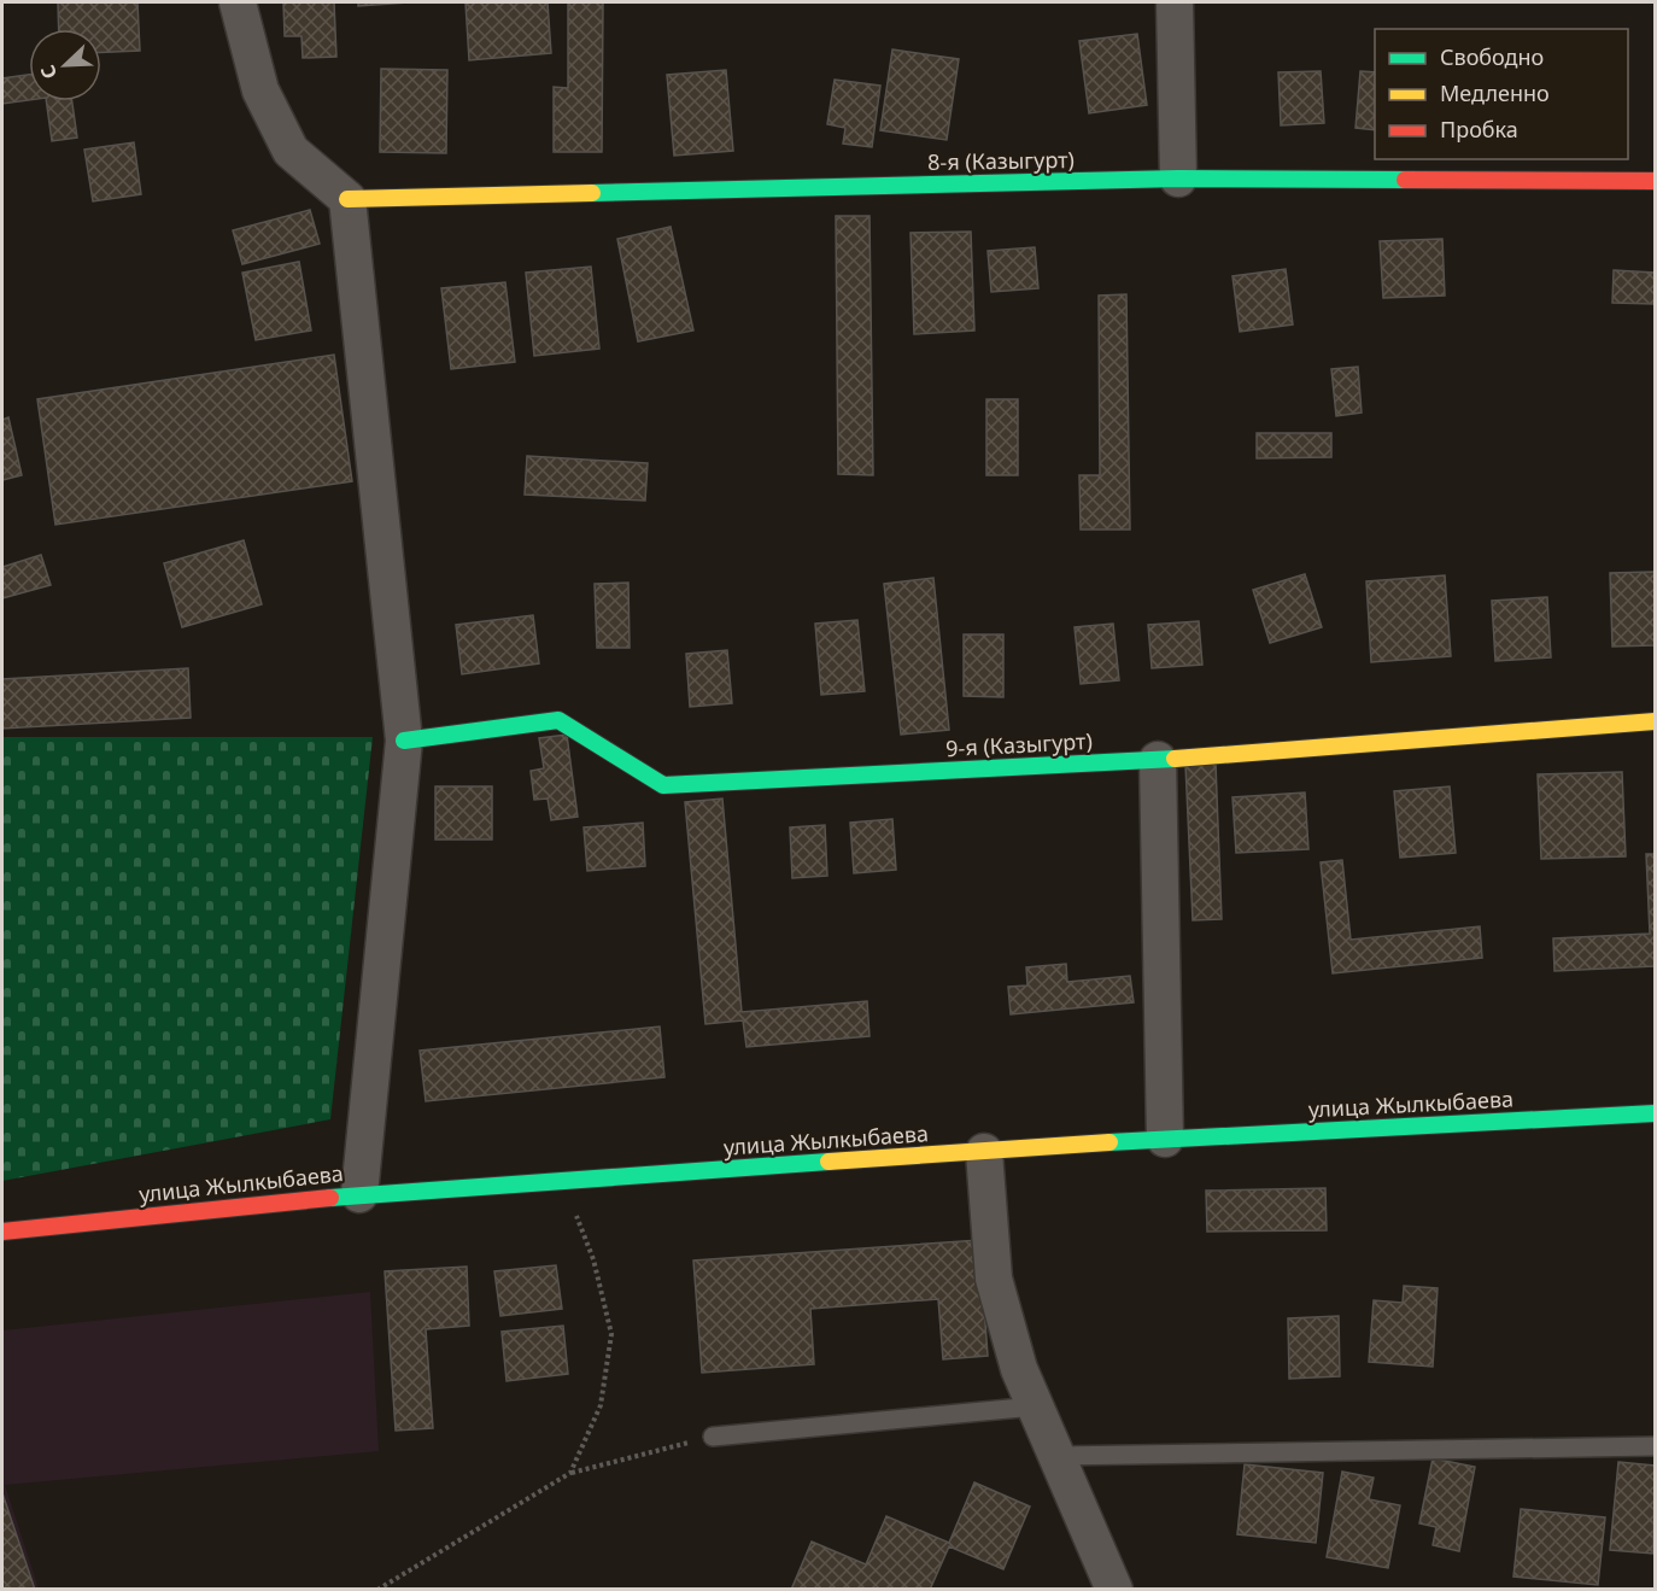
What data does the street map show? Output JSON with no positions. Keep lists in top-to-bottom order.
{
  "streets": {
    "street": ["8-я (Казыгурт)", "9-я (Казыгурт)", "улица Жылкыбаева"]
  },
  "legend": ["Свободно", "Медленно", "Пробка"],
  "north": "bottom left"
}
